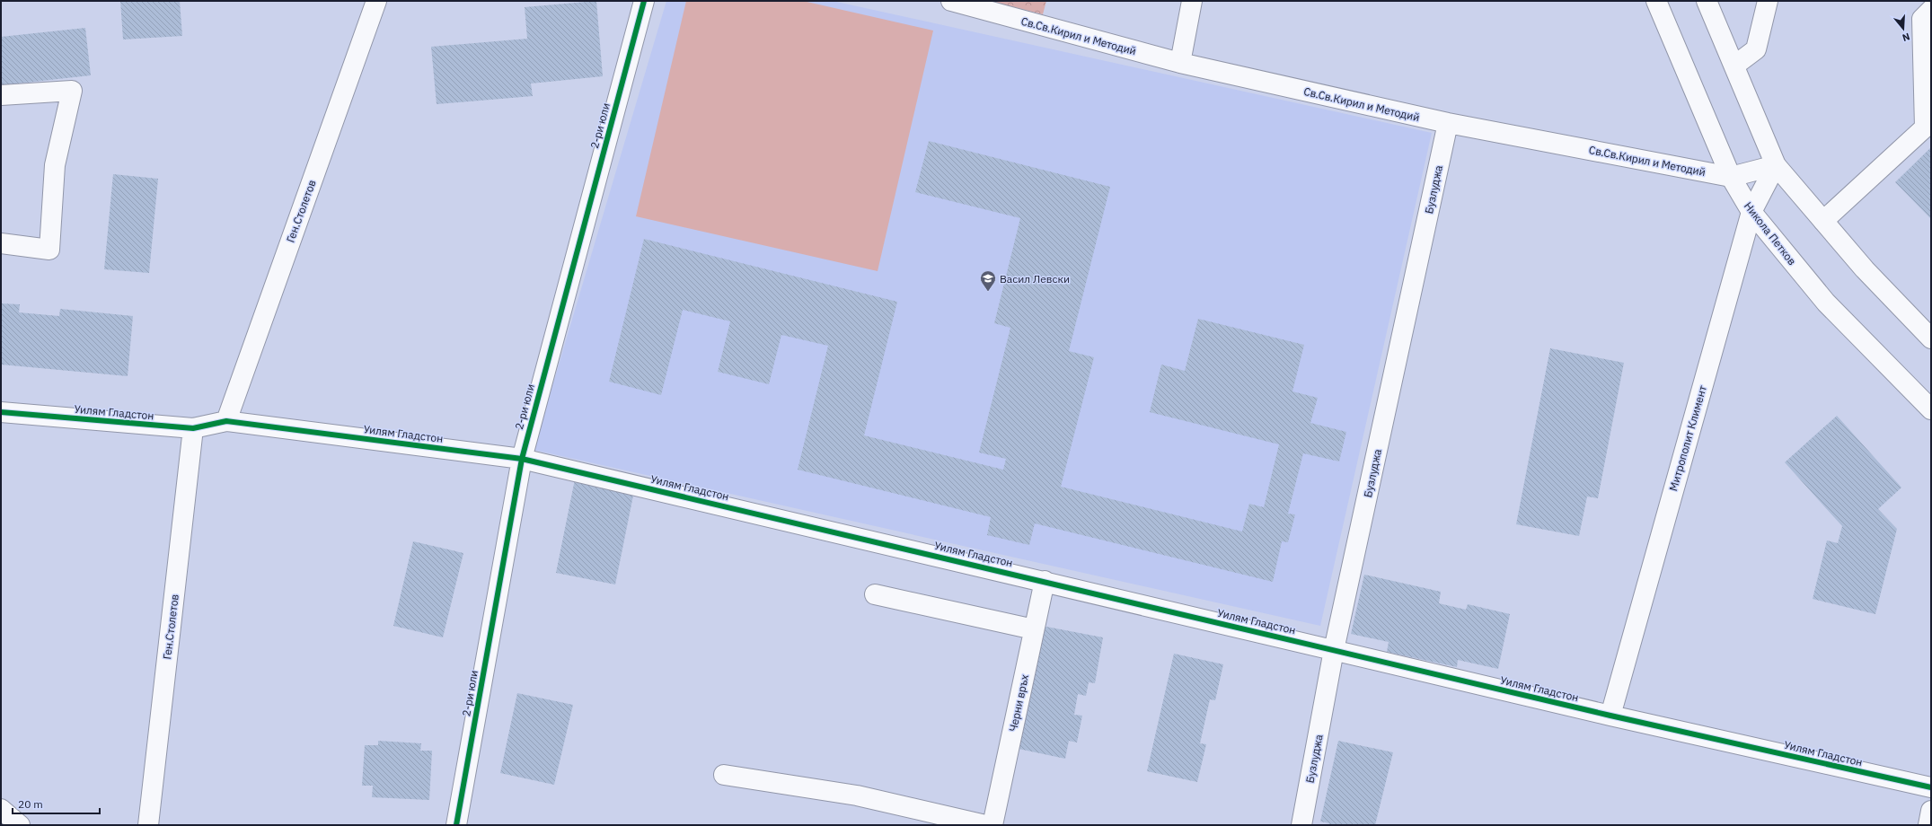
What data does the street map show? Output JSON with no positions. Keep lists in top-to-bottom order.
{
  "streets": {
    "street": [
      "Св.Св.Кирил и Методий",
      "2-ри юли",
      "Бузлуджа",
      "Ген.Столетов",
      "Никола Петков",
      "Уилям Гладстон",
      "Митрополит Климент",
      "Черни връх"
    ]
  },
  "crossings": [
    ["Св.Св.Кирил и Методий", "Бузлуджа"],
    ["Св.Св.Кирил и Методий", "Никола Петков"],
    ["Св.Св.Кирил и Методий", "Митрополит Климент"],
    ["2-ри юли", "Уилям Гладстон"],
    ["Бузлуджа", "Уилям Гладстон"],
    ["Ген.Столетов", "Уилям Гладстон"],
    ["Никола Петков", "Митрополит Климент"],
    ["Уилям Гладстон", "Митрополит Климент"],
    ["Уилям Гладстон", "Черни връх"]
  ],
  "places": {
    "school or university": ["Васил Левски"]
  },
  "scale_bar": "20 m",
  "north": "bottom"
}
